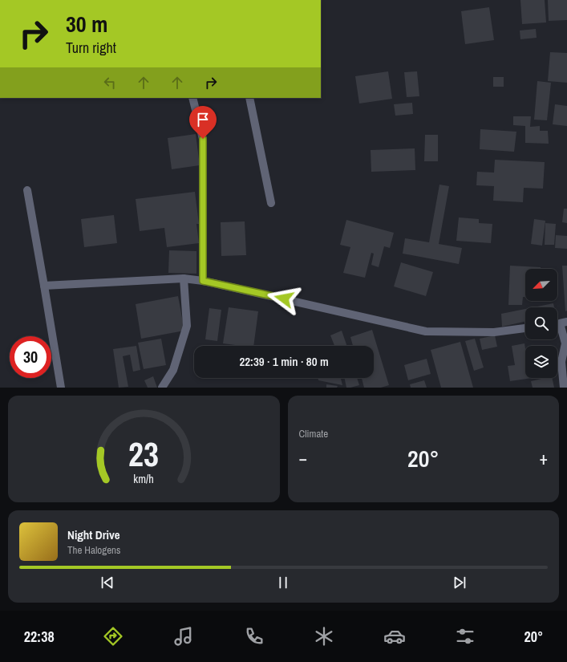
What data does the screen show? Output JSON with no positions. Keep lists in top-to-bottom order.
{
  "north": "bottom left",
  "page": {
    "turn": ["30 m", "Turn right"],
    "limit": "30",
    "trip": "22:39 · 1 min · 80 m",
    "tile": "Climate",
    "heat": ["−", "20°", "+"],
    "song": ["Night Drive", "The Halogens"],
    "tabs": ["22:38", "20°"],
    "gauge": ["23", "km/h"]
  }
}
